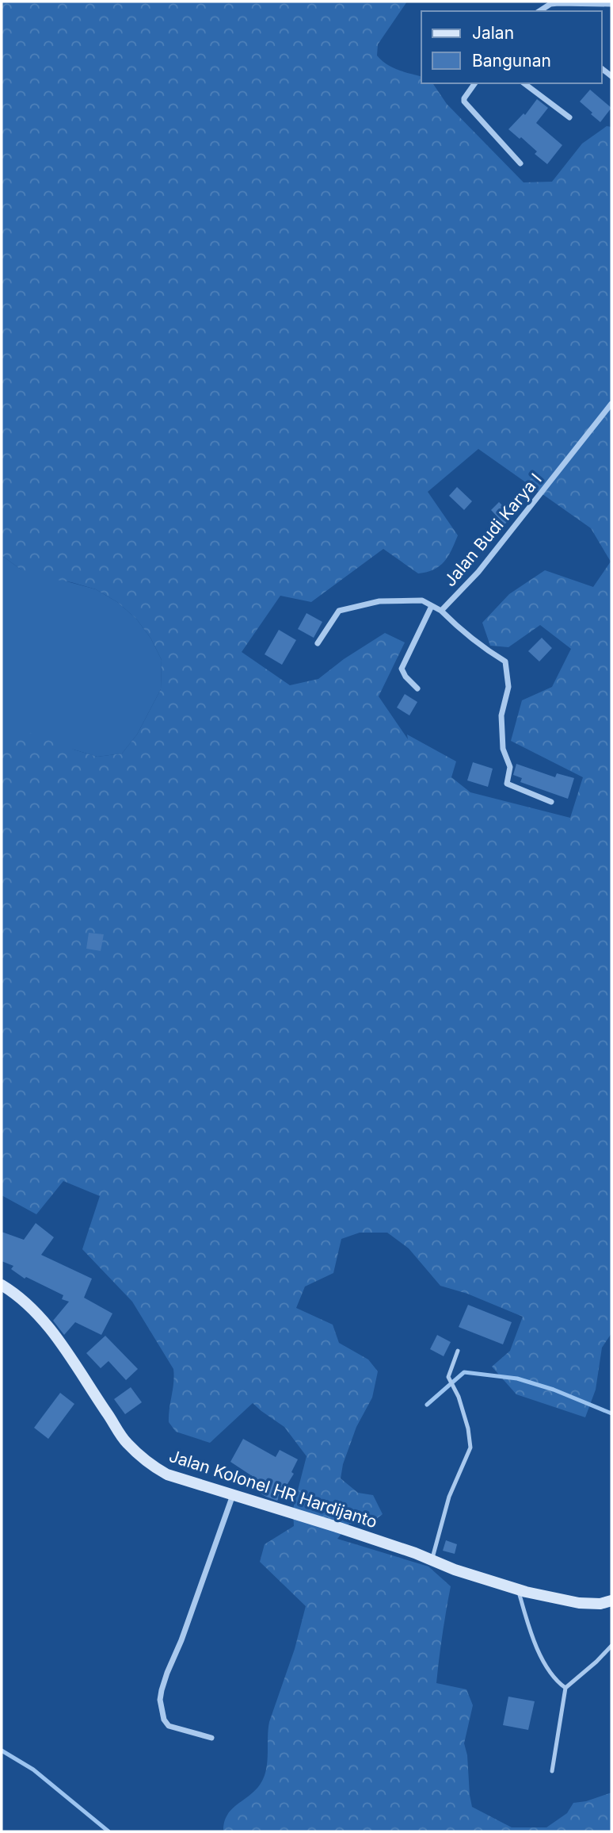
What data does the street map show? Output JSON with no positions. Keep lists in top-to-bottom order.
{
  "streets": {
    "main road": ["Jalan Kolonel HR Hardijanto"],
    "street": ["Jalan Budi Karya I"]
  },
  "legend": ["Jalan", "Bangunan"]
}
